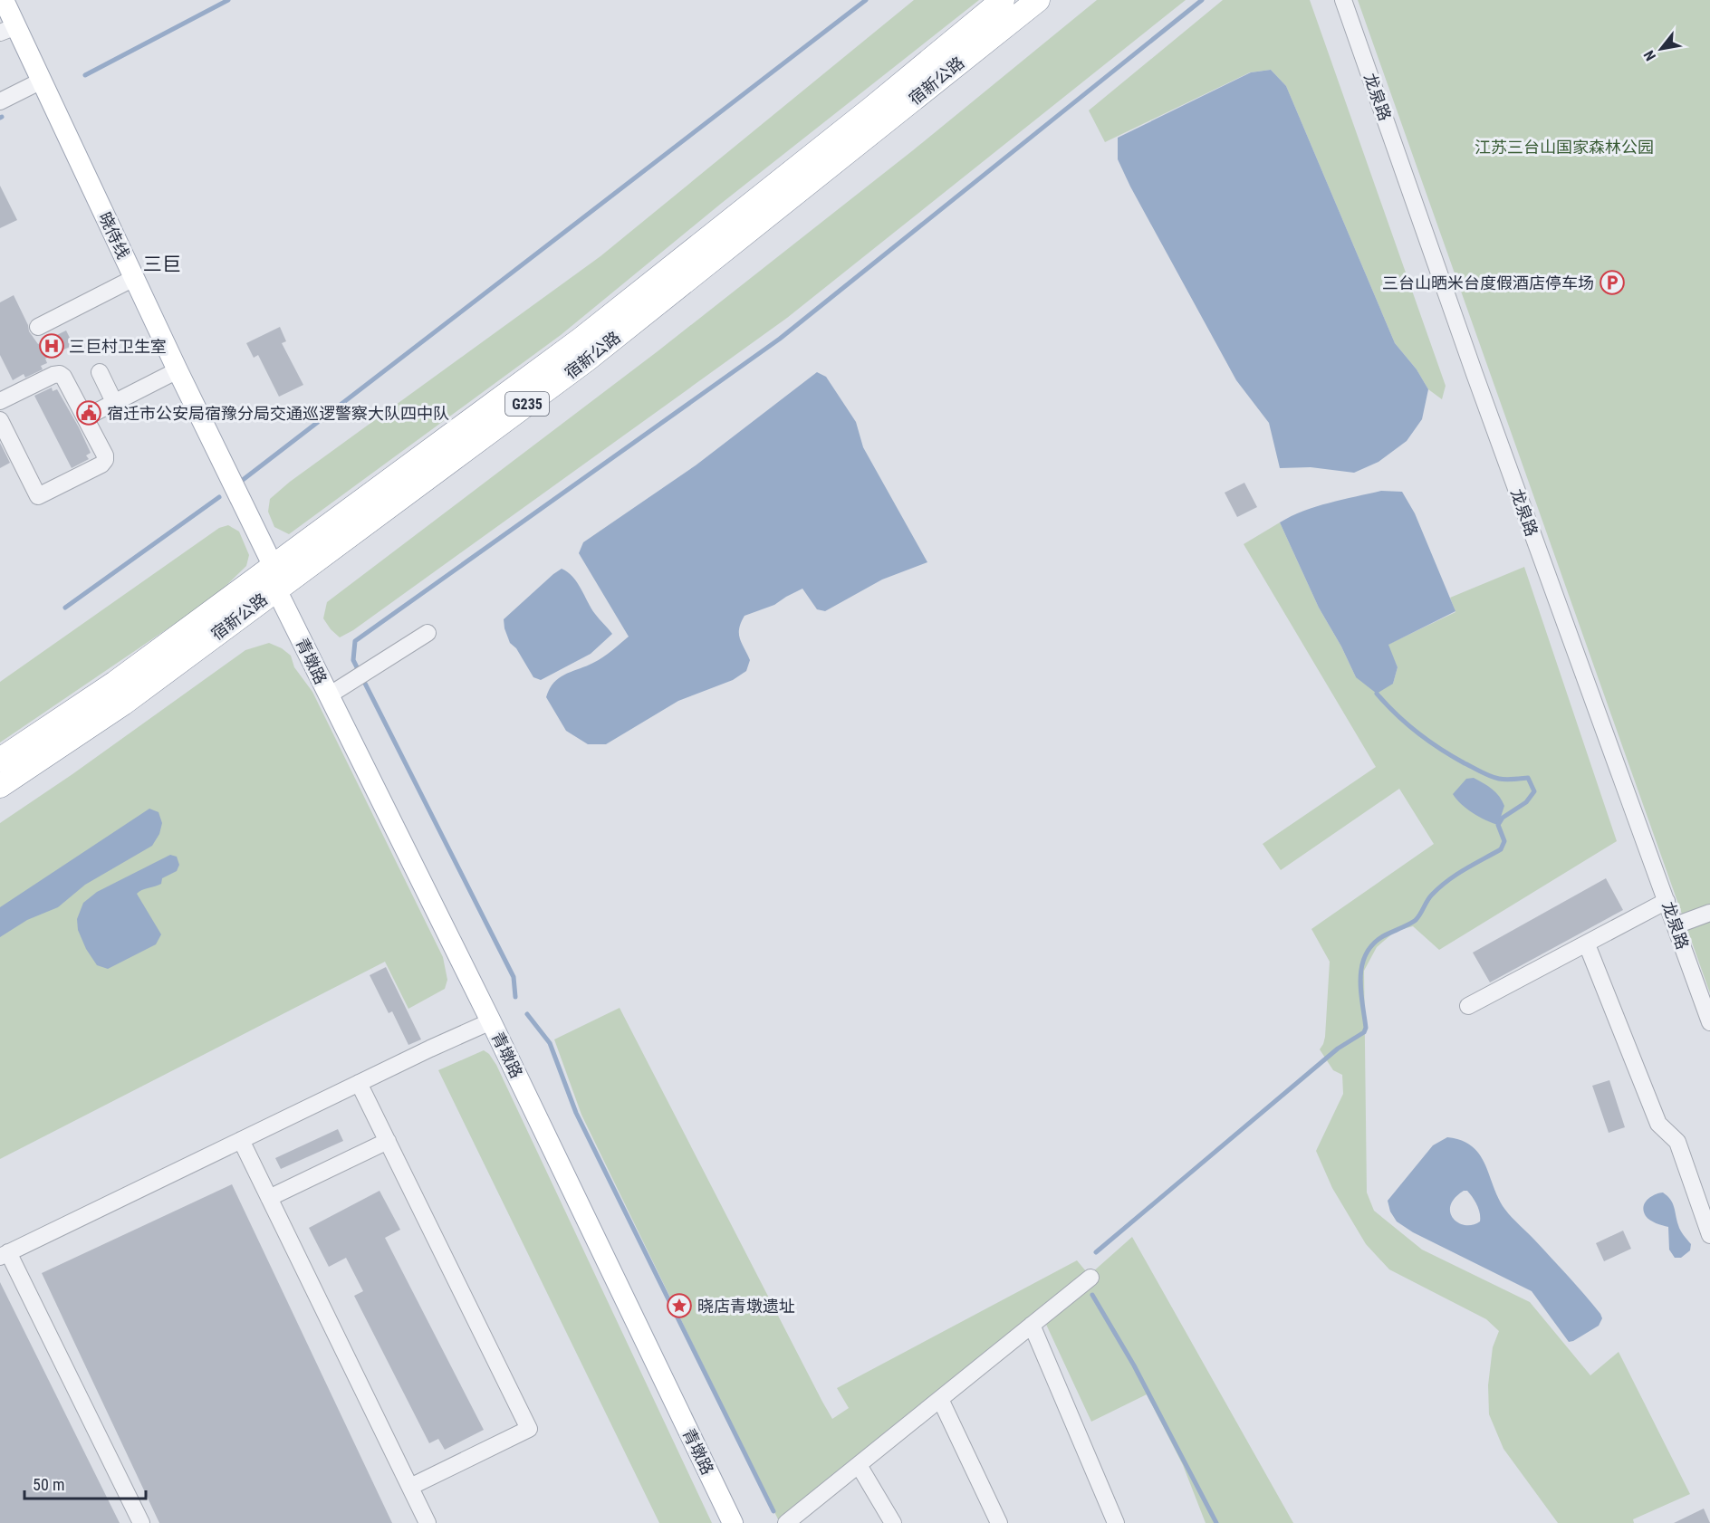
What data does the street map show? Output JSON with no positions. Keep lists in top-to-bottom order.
{
  "streets": {
    "highway": ["宿新公路", "G235"],
    "main road": ["晓侍线", "青墩路"],
    "street": ["龙泉路"]
  },
  "crossings": [
    ["宿新公路", "晓侍线"],
    ["宿新公路", "青墩路"],
    ["晓侍线", "青墩路"]
  ],
  "districts": ["三巨"],
  "parks": ["江苏三台山国家森林公园"],
  "places": {
    "parking": ["三台山晒米台度假酒店停车场"],
    "hospital": ["三巨村卫生室"],
    "public building": ["宿迁市公安局宿豫分局交通巡逻警察大队四中队"],
    "place": ["晓店青墩遗址"]
  },
  "scale_bar": "50 m",
  "north": "bottom left"
}
